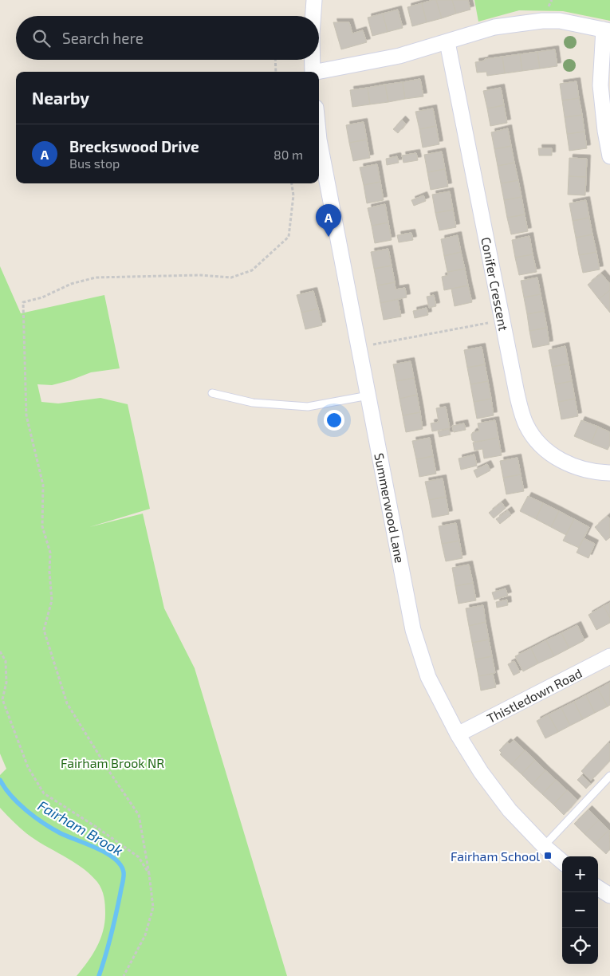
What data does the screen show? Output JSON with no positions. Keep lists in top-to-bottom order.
{
  "streets": {
    "street": ["Conifer Crescent", "Summerwood Lane", "Thistledown Road"]
  },
  "crossings": [
    ["Summerwood Lane", "Thistledown Road"]
  ],
  "water": ["Fairham Brook"],
  "parks": ["Fairham Brook NR"],
  "places": {
    "transit": ["Fairham School"]
  },
  "page": {
    "search": "Search here",
    "heading": "Nearby",
    "list": [
      {
        "mark": "A",
        "name": "Breckswood Drive",
        "note": "Bus stop",
        "value": "80 m"
      }
    ],
    "pins": "A",
    "map_buttons": ["+", "−"]
  }
}
